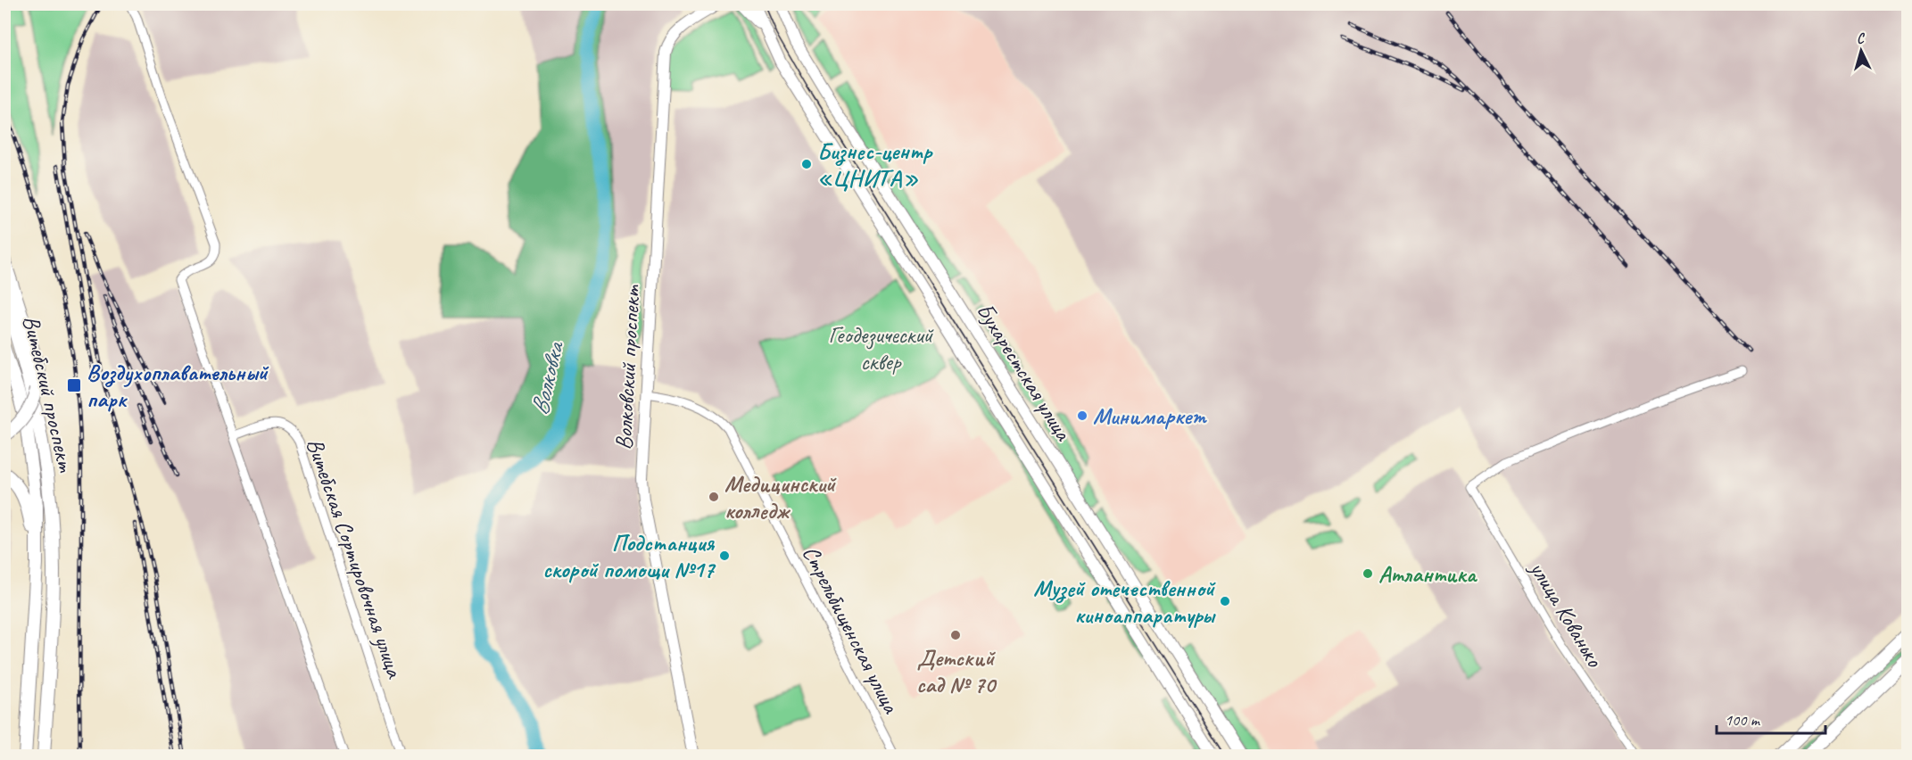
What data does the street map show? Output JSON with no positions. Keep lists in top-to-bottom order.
{
  "streets": {
    "main road": ["Волковский проспект", "Бухарестская улица", "Витебский проспект"],
    "street": ["Витебская Сортировочная улица", "улица Кованько", "Стрельбищенская улица"]
  },
  "crossings": [
    ["Волковский проспект", "Стрельбищенская улица"]
  ],
  "water": ["Волковка"],
  "parks": ["Геодезический сквер"],
  "places": {
    "other": [
      "Бизнес-центр «ЦНИТА»",
      "Минимаркет",
      "Медицинский колледж",
      "Подстанция скорой помощи №17",
      "Атлантика",
      "Музей отечественной киноаппаратуры",
      "Детский сад № 70"
    ],
    "transit": ["Воздухоплавательный парк"]
  },
  "scale_bar": "100 m",
  "north": "top"
}
